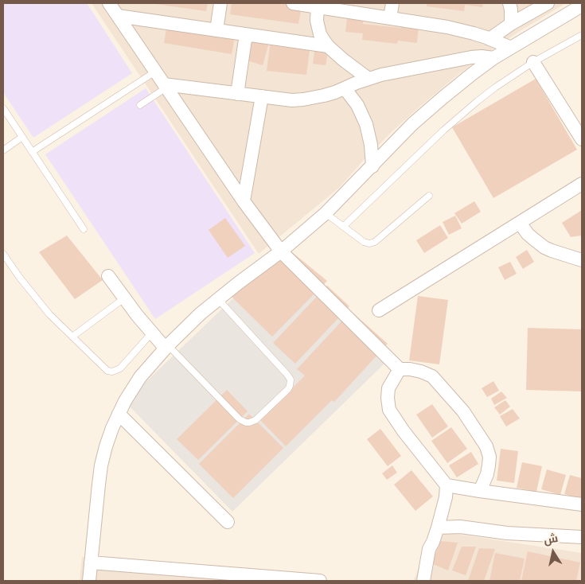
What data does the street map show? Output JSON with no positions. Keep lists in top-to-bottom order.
{
  "north": "top"
}
